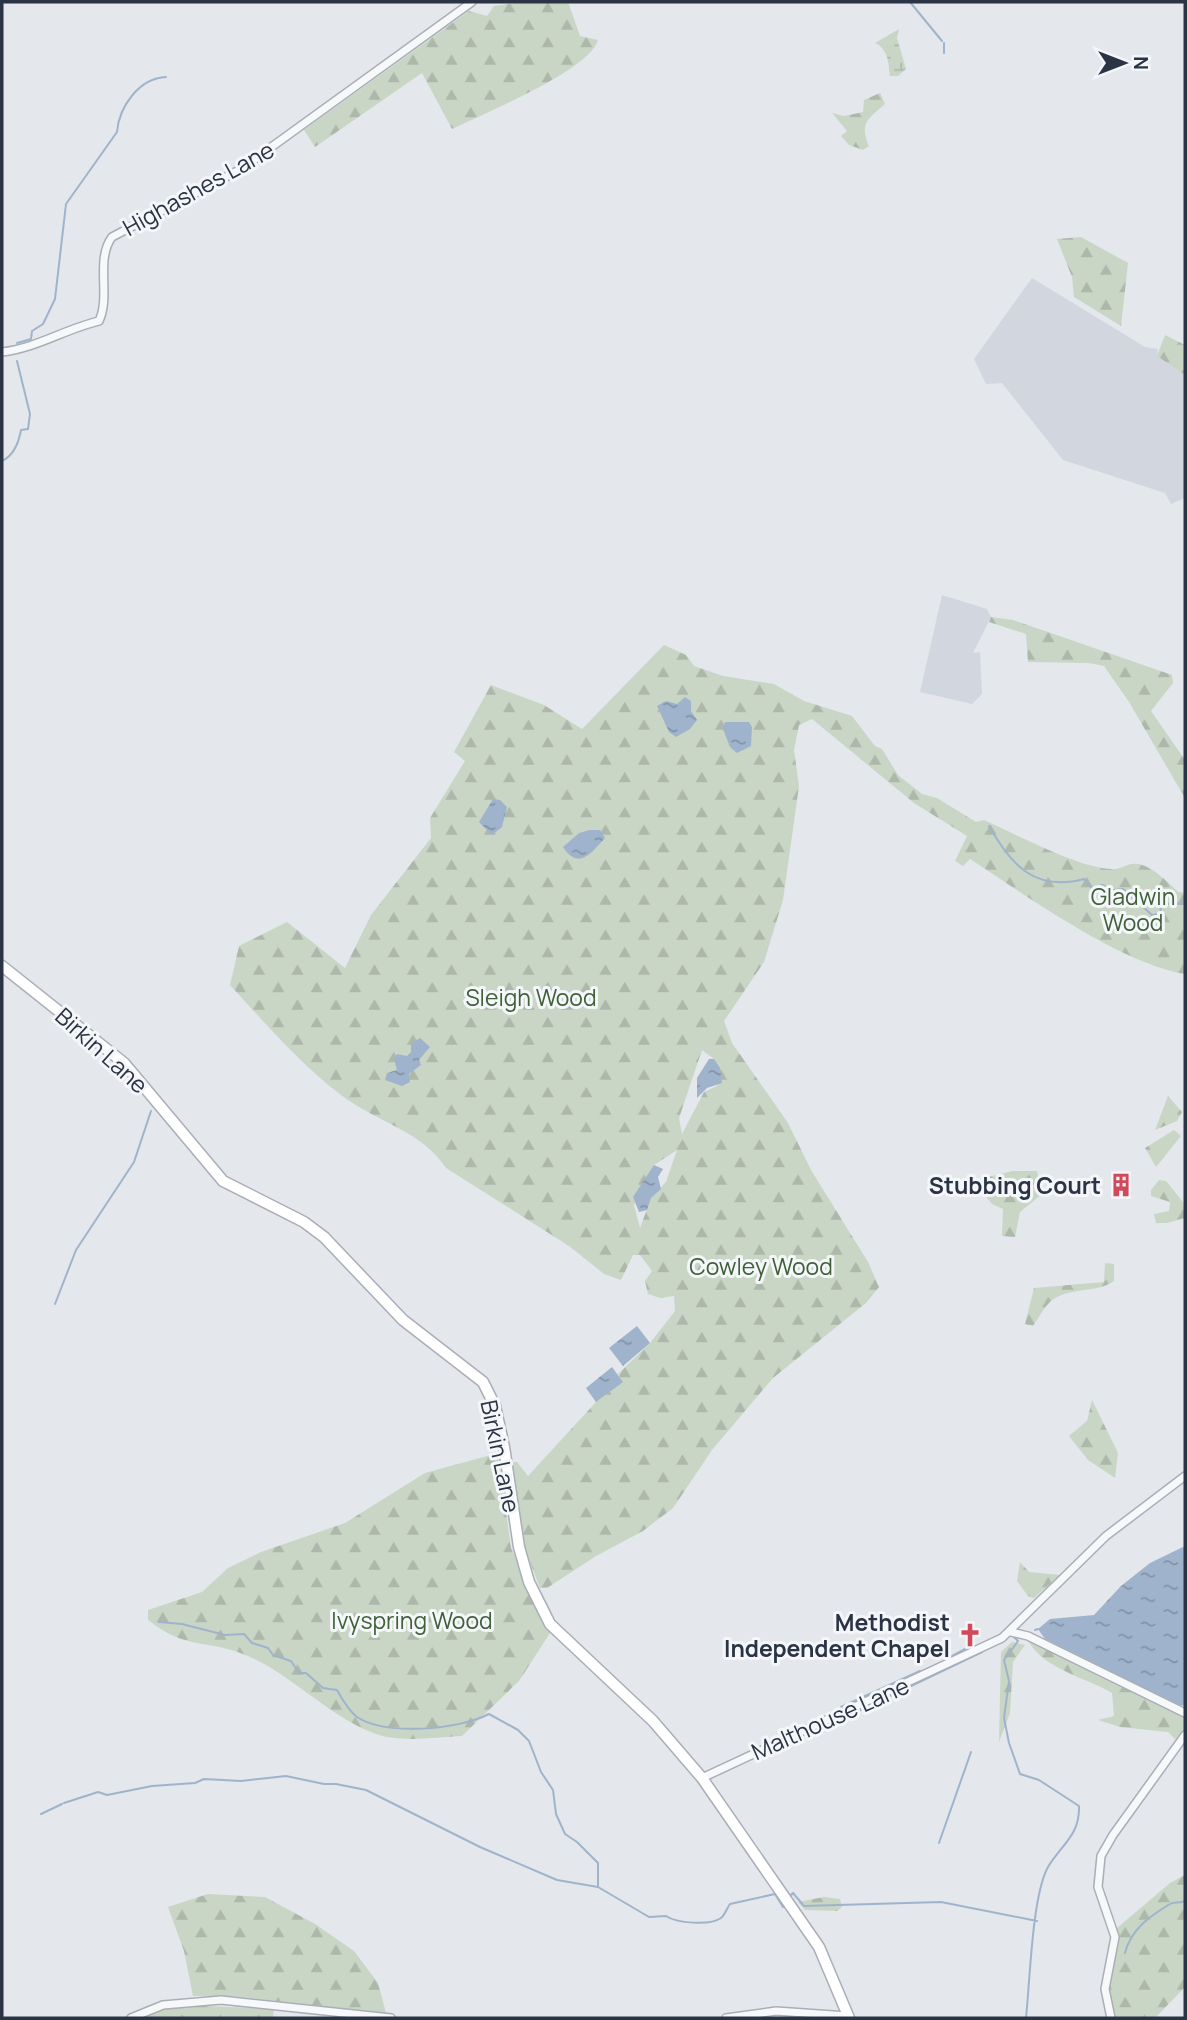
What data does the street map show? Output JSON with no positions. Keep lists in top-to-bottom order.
{
  "streets": {
    "street": ["Highashes Lane", "Birkin Lane", "Malthouse Lane"]
  },
  "crossings": [
    ["Birkin Lane", "Malthouse Lane"]
  ],
  "parks": [
    "Gladwin Wood",
    "Sleigh Wood",
    "Cowley Wood",
    "Ivyspring Wood"
  ],
  "places": {
    "building": ["Stubbing Court"],
    "church": ["Methodist Independent Chapel"]
  },
  "north": "right"
}
